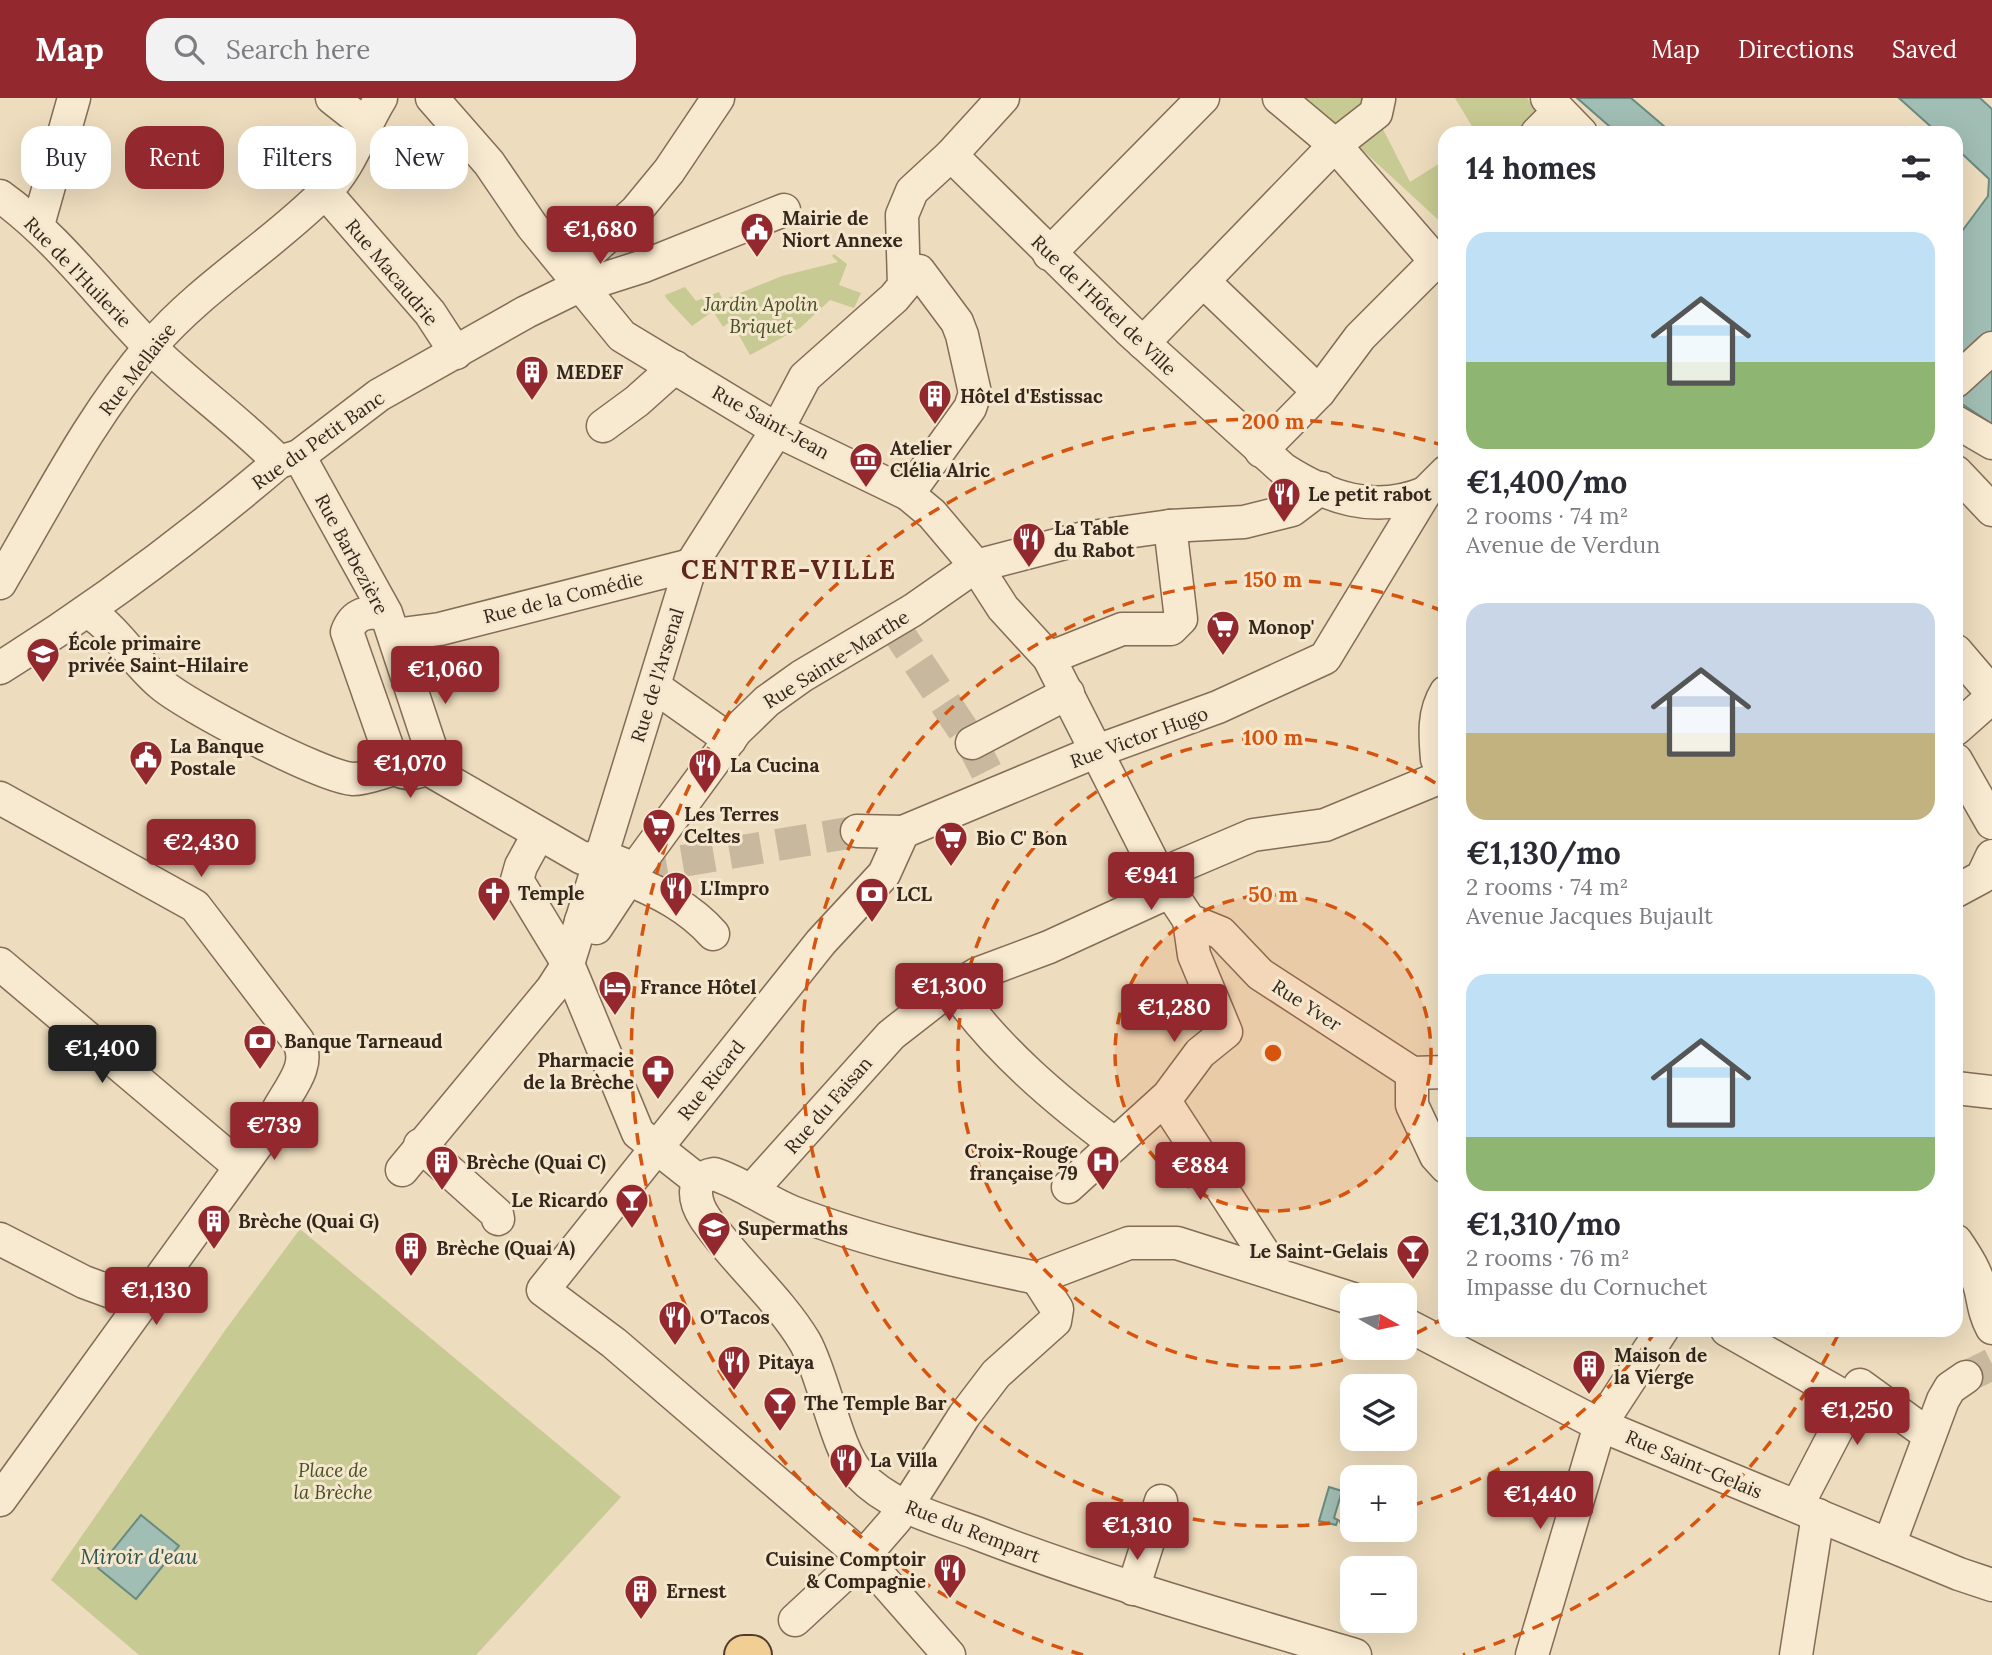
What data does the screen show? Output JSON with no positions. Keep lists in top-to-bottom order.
{
  "streets": {
    "street": [
      "Rue de l'Huilerie",
      "Rue Macaudrie",
      "Rue de l'Hôtel de Ville",
      "Rue Mellaise",
      "Rue Saint-Jean",
      "Rue du Petit Banc",
      "Rue Barbezière",
      "Rue de la Comédie",
      "Rue Sainte-Marthe",
      "Rue de l'Arsenal",
      "Rue Victor Hugo",
      "Rue Yver",
      "Rue Ricard",
      "Rue du Faisan",
      "Rue Saint-Gelais",
      "Rue du Rempart"
    ]
  },
  "crossings": [
    ["Rue de l'Huilerie", "Rue Mellaise"],
    ["Rue de l'Huilerie", "Rue du Petit Banc"],
    ["Rue de l'Huilerie", "Rue Barbezière"],
    ["Rue Macaudrie", "Rue Mellaise"],
    ["Rue Macaudrie", "Rue du Petit Banc"],
    ["Rue Saint-Jean", "Rue du Petit Banc"],
    ["Rue Saint-Jean", "Rue Sainte-Marthe"],
    ["Rue Saint-Jean", "Rue de l'Arsenal"],
    ["Rue Saint-Jean", "Rue Victor Hugo"],
    ["Rue Saint-Jean", "Rue du Faisan"],
    ["Rue du Petit Banc", "Rue Barbezière"],
    ["Rue Barbezière", "Rue de la Comédie"],
    ["Rue de la Comédie", "Rue de l'Arsenal"],
    ["Rue Sainte-Marthe", "Rue de l'Arsenal"],
    ["Rue Victor Hugo", "Rue Ricard"]
  ],
  "districts": ["CENTRE-VILLE"],
  "water": ["Miroir d'eau"],
  "parks": ["Jardin Apolin Briquet", "Place de la Brèche"],
  "places": {
    "public building": ["Mairie de Niort Annexe", "La Banque Postale"],
    "building": [
      "MEDEF",
      "Hôtel d'Estissac",
      "Brèche (Quai C)",
      "Brèche (Quai G)",
      "Brèche (Quai A)",
      "Maison de la Vierge",
      "Ernest"
    ],
    "museum": ["Atelier Clélia Alric"],
    "restaurant": [
      "Le petit rabot",
      "La Table du Rabot",
      "La Cucina",
      "L'Impro",
      "O'Tacos",
      "Pitaya",
      "La Villa",
      "Cuisine Comptoir & Compagnie"
    ],
    "supermarket": ["Monop'", "Les Terres Celtes", "Bio C' Bon"],
    "school or university": ["École primaire privée Saint-Hilaire", "Supermaths"],
    "church": ["Temple"],
    "bank": ["LCL", "Banque Tarneaud"],
    "hotel": ["France Hôtel"],
    "pharmacy": ["Pharmacie de la Brèche"],
    "hospital": ["Croix-Rouge française 79"],
    "bar": ["Le Ricardo", "Le Saint-Gelais", "The Temple Bar"]
  },
  "north": "right",
  "page": {
    "header": "Map",
    "search": "Search here",
    "nav": ["Map", "Directions", "Saved"],
    "chip": [
      "Buy",
      "Rent",
      "Filters",
      "New"
    ],
    "heading": "14 homes",
    "price": [
      "€1,680",
      "€1,060",
      "€1,070",
      "€2,430",
      "€941",
      "€1,300",
      "€1,280",
      "€1,400",
      "€739",
      "€884",
      "€1,130",
      "€1,250",
      "€1,440",
      "€1,310"
    ],
    "list": [
      {
        "name": "€1,400/mo",
        "note": "2 rooms · 74 m² · Avenue de Verdun"
      },
      {
        "name": "€1,130/mo",
        "note": "2 rooms · 74 m² · Avenue Jacques Bujault"
      },
      {
        "name": "€1,310/mo",
        "note": "2 rooms · 76 m² · Impasse du Cornuchet"
      }
    ],
    "map_buttons": ["+", "−"]
  },
  "rings": [
    "200 m",
    "150 m",
    "100 m",
    "50 m"
  ]
}
